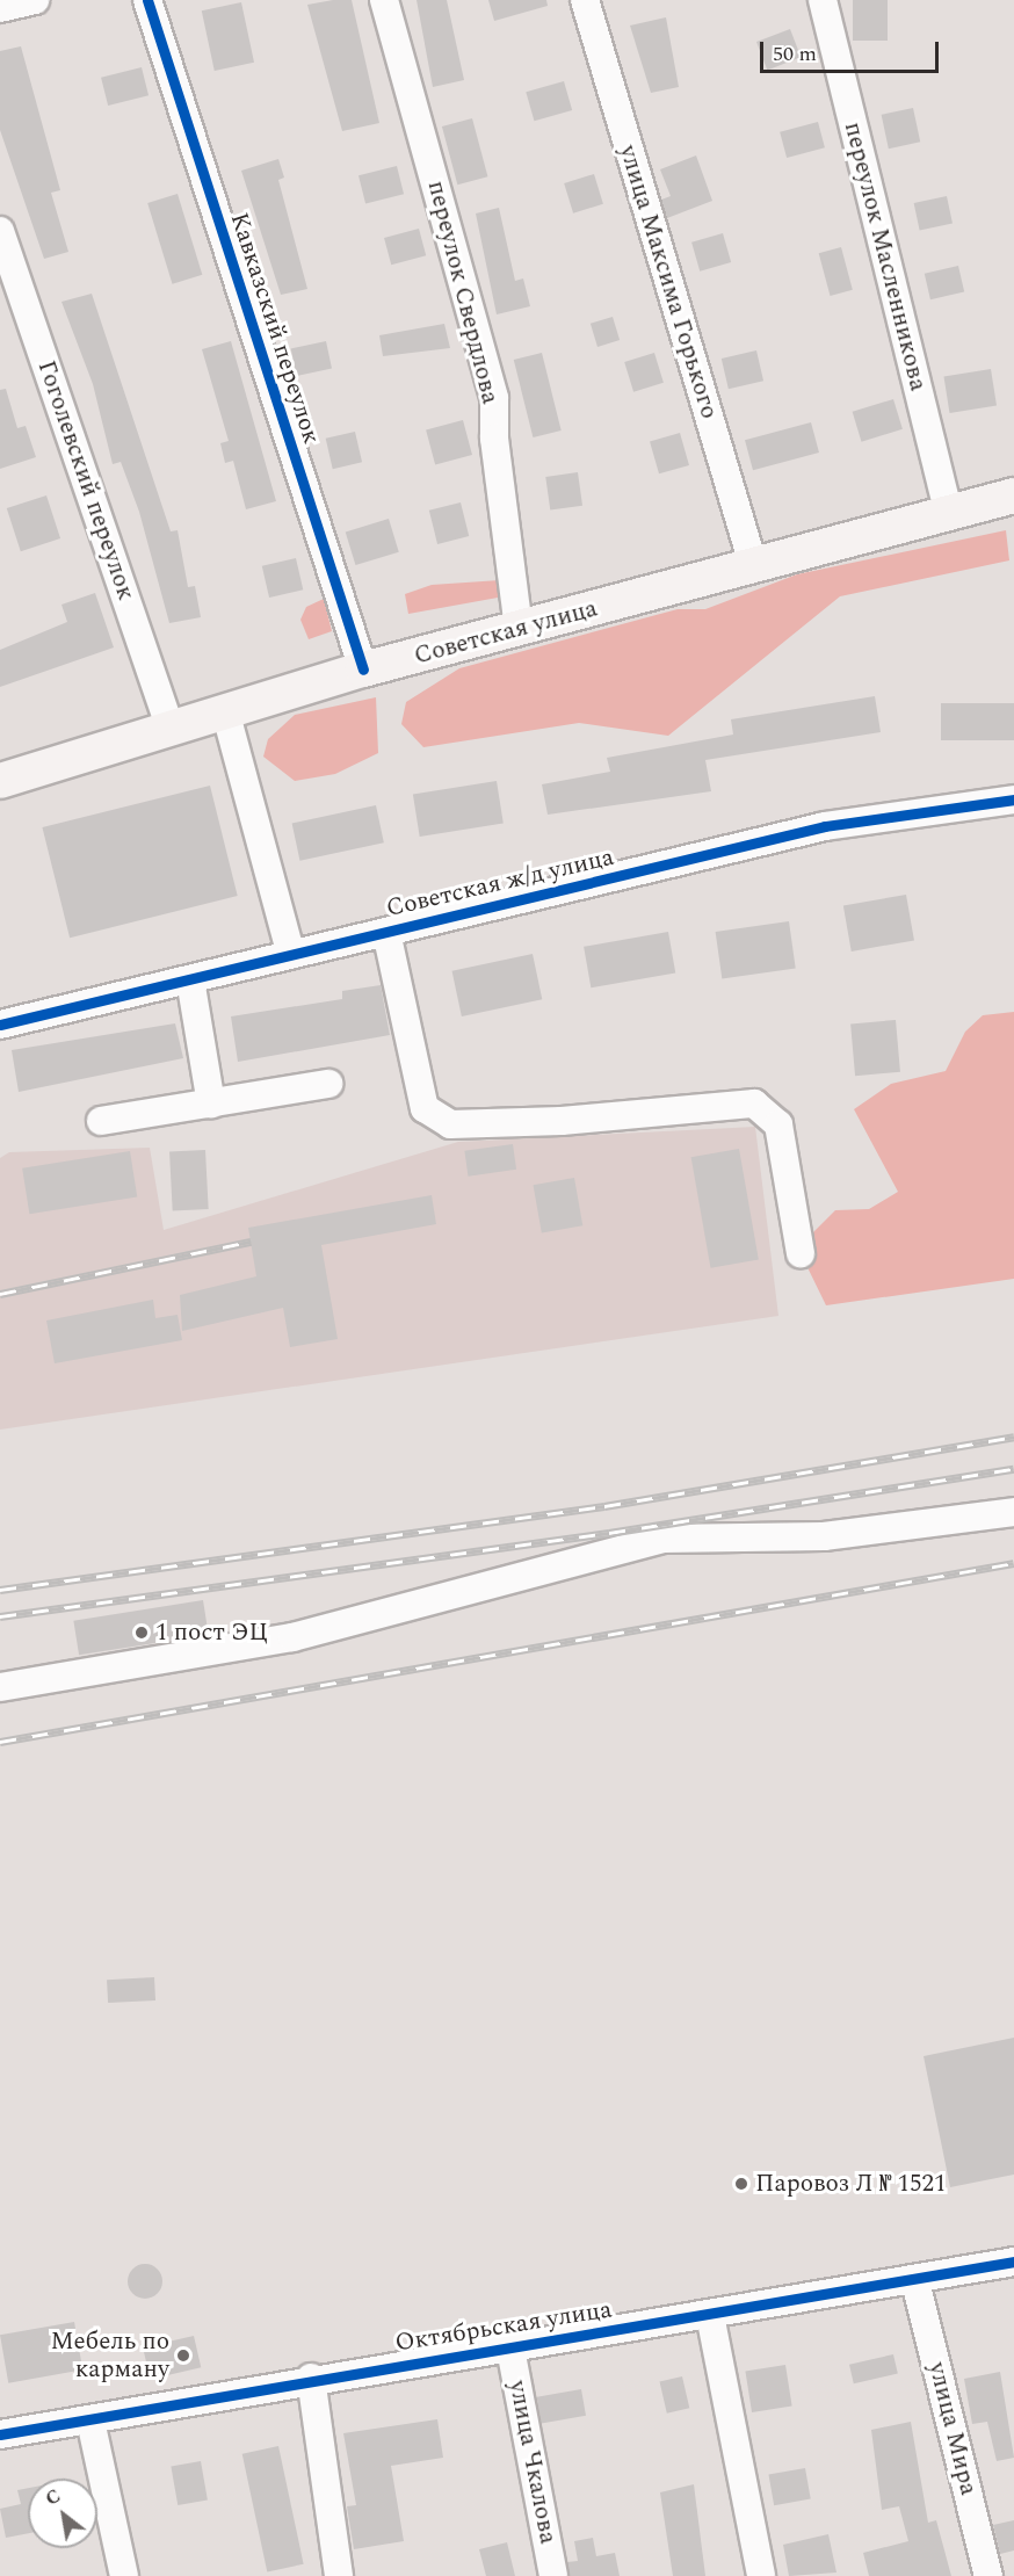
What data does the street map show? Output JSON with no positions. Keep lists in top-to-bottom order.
{
  "streets": {
    "main road": ["Советская улица"],
    "street": [
      "переулок Масленникова",
      "улица Максима Горького",
      "переулок Свердлова",
      "Кавказский переулок",
      "Гоголевский переулок",
      "Советская ж/д улица",
      "Октябрьская улица",
      "улица Мира",
      "улица Чкалова"
    ]
  },
  "crossings": [
    ["переулок Масленникова", "Советская улица"],
    ["улица Максима Горького", "Советская улица"],
    ["переулок Свердлова", "Советская улица"],
    ["Кавказский переулок", "Советская улица"],
    ["Гоголевский переулок", "Советская улица"],
    ["Октябрьская улица", "улица Мира"],
    ["Октябрьская улица", "улица Чкалова"]
  ],
  "places": ["1 пост ЭЦ", "Паровоз Л № 1521", "Мебель по карману"],
  "scale_bar": "50 m",
  "north": "top left"
}
